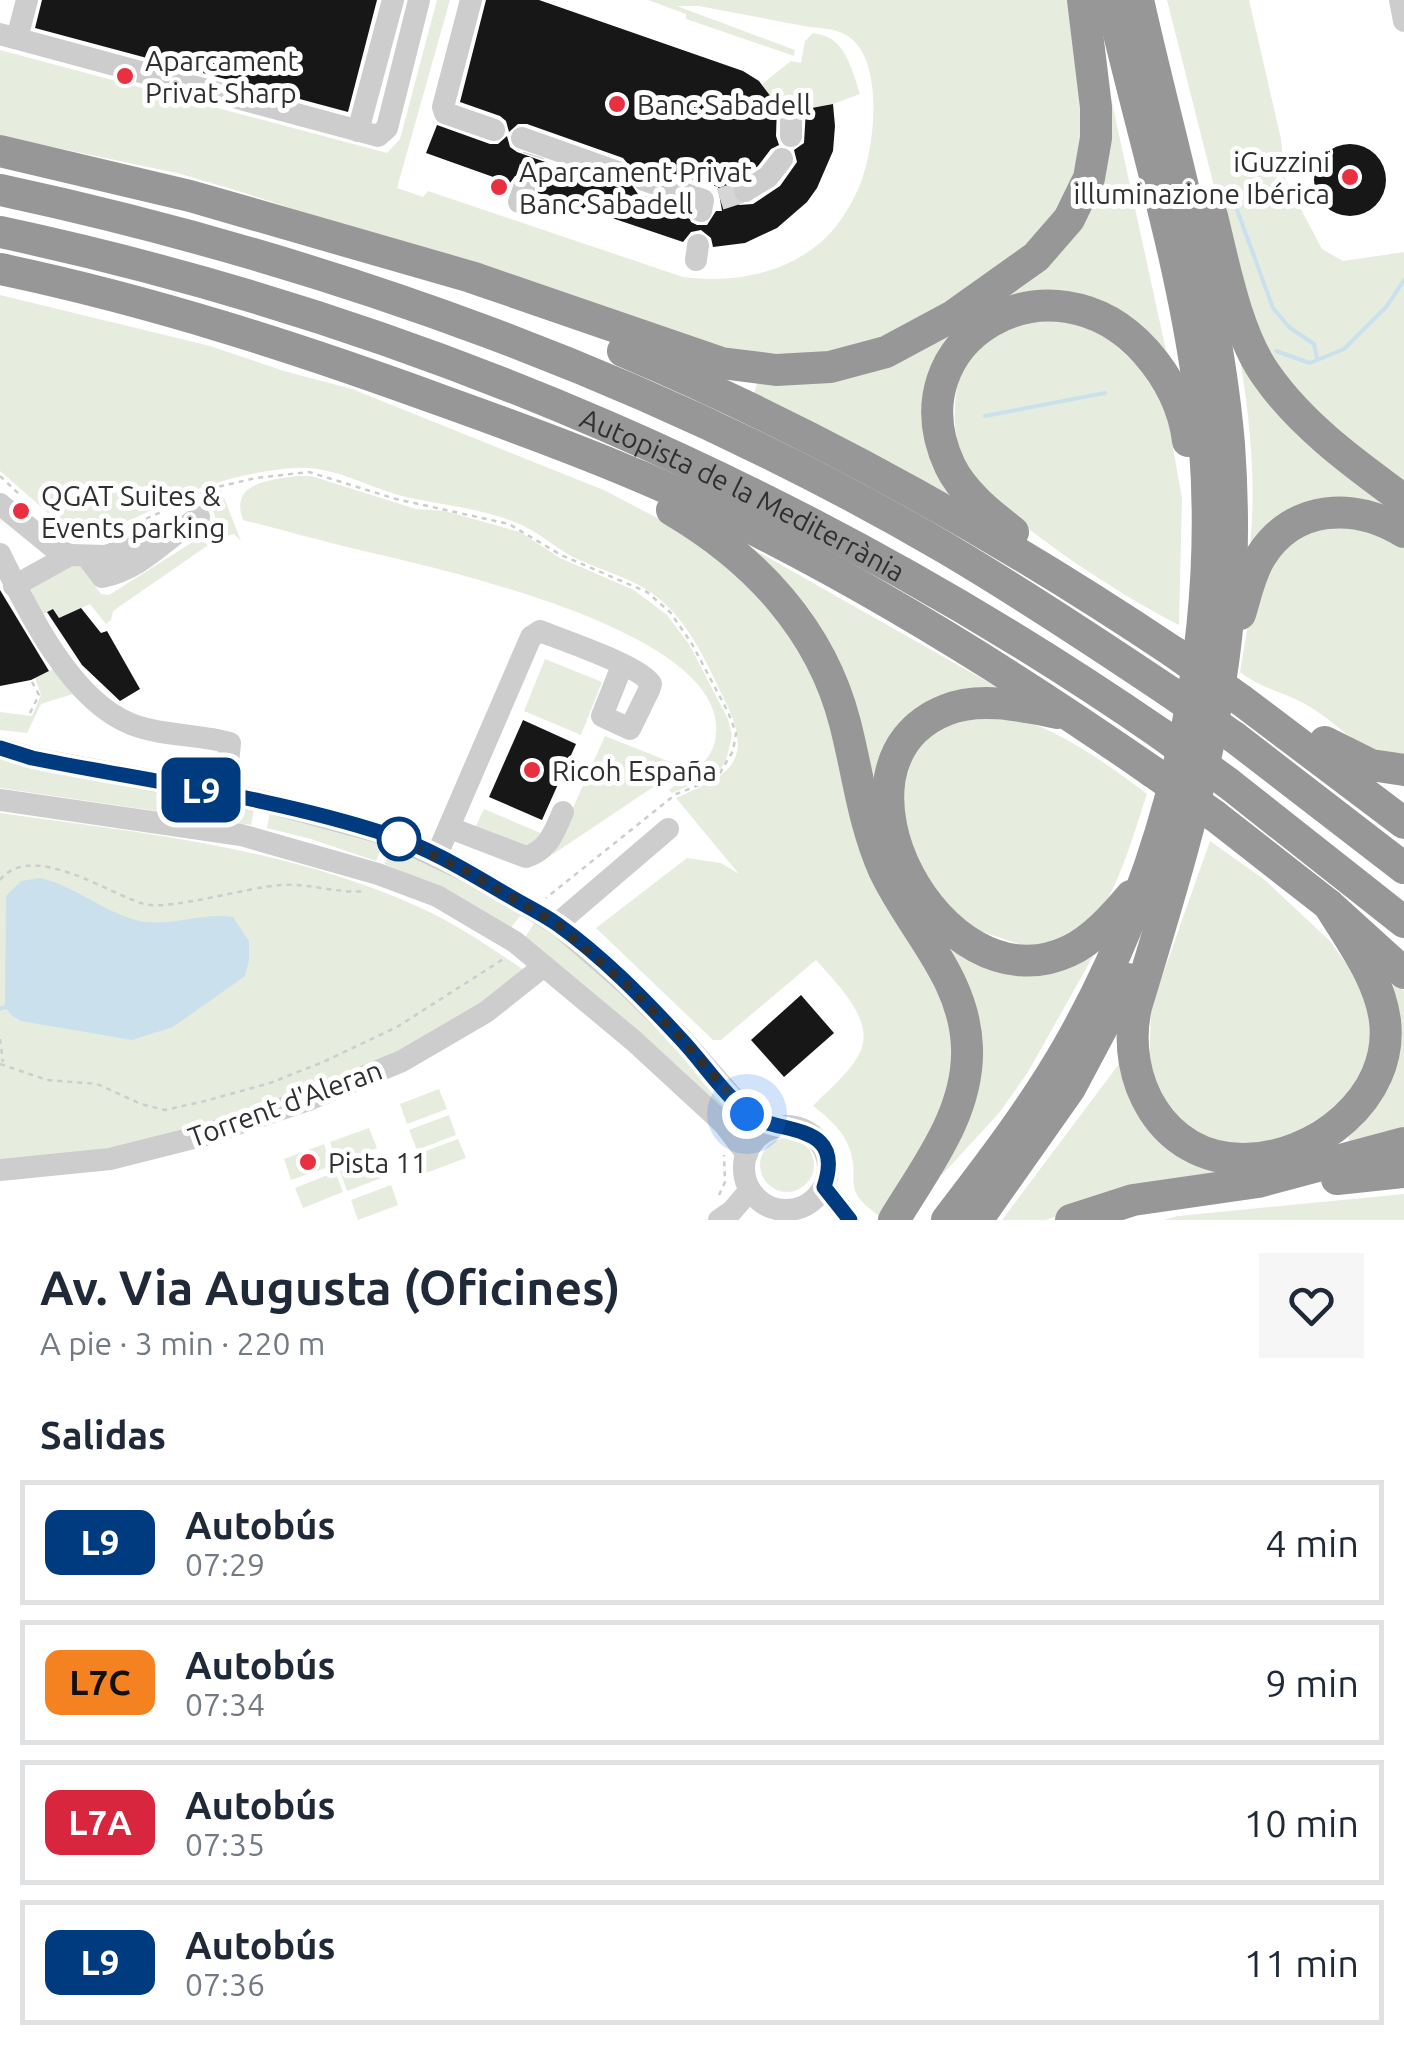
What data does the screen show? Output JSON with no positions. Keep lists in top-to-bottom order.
{
  "streets": {
    "highway": ["Autopista de la Mediterrània"],
    "street": ["Torrent d'Aleran"]
  },
  "places": [
    "Aparcament Privat Sharp",
    "Banc Sabadell",
    "iGuzzini illuminazione Ibérica",
    "Aparcament Privat Banc Sabadell",
    "QGAT Suites & Events parking",
    "Ricoh España",
    "Pista 11"
  ],
  "lines": ["bus line L9"],
  "page": {
    "on_map": "L9",
    "heading": [
      ["Av. Via Augusta (Oficines)", "A pie · 3 min · 220 m"],
      "Salidas"
    ],
    "list": [
      {
        "mark": "L9",
        "name": "Autobús",
        "note": "07:29",
        "value": "4 min"
      },
      {
        "mark": "L7C",
        "name": "Autobús",
        "note": "07:34",
        "value": "9 min"
      },
      {
        "mark": "L7A",
        "name": "Autobús",
        "note": "07:35",
        "value": "10 min"
      },
      {
        "mark": "L9",
        "name": "Autobús",
        "note": "07:36",
        "value": "11 min"
      }
    ]
  }
}
